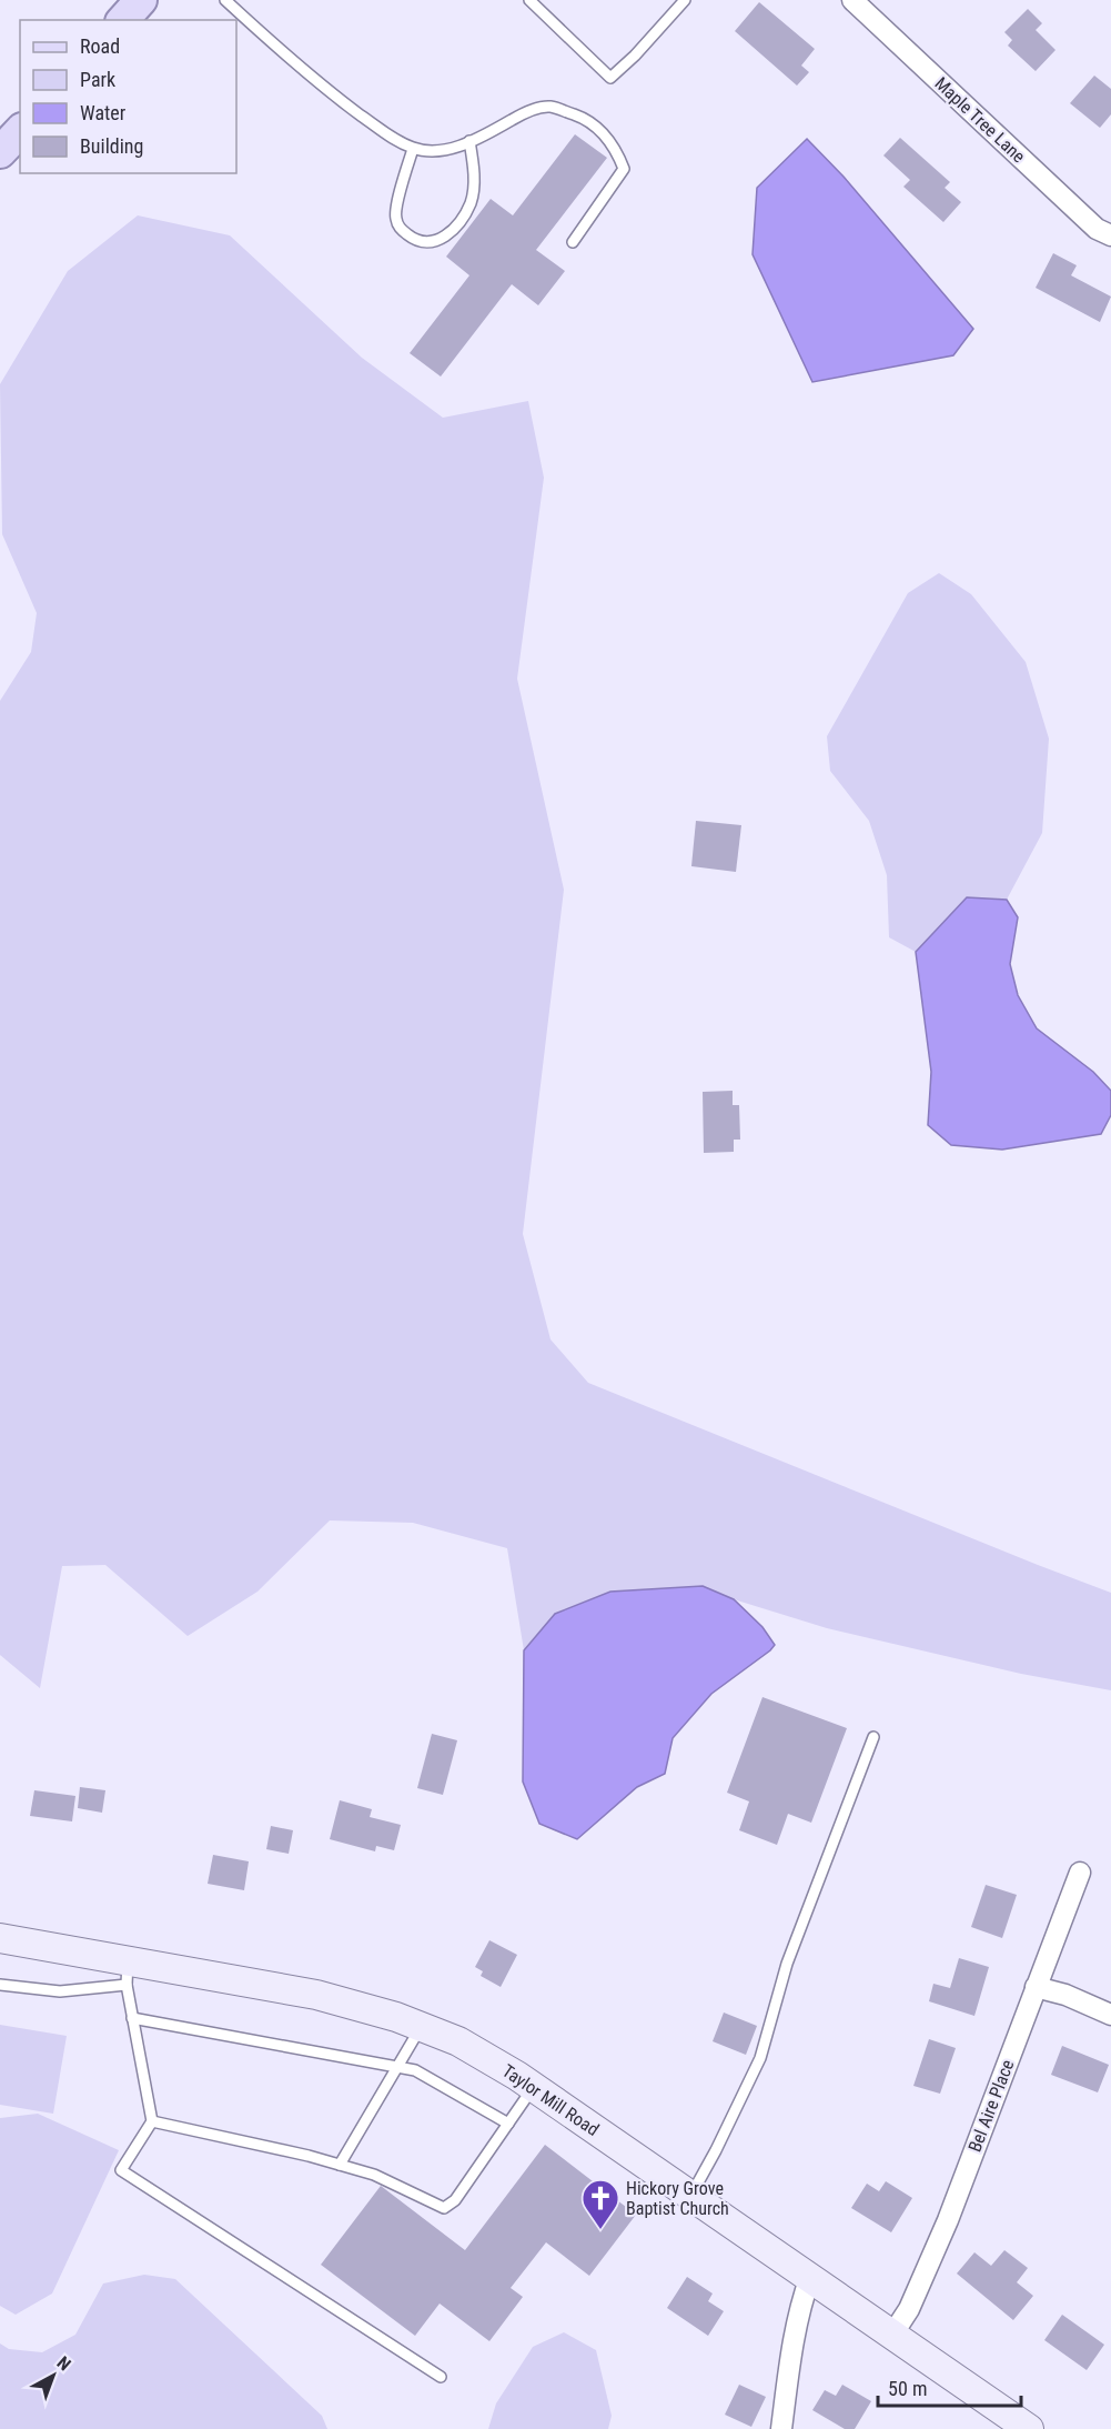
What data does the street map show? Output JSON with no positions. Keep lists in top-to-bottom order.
{
  "streets": {
    "main road": ["Taylor Mill Road"],
    "street": ["Maple Tree Lane", "Bel Aire Place"]
  },
  "crossings": [
    ["Taylor Mill Road", "Bel Aire Place"]
  ],
  "places": {
    "church": ["Hickory Grove Baptist Church"]
  },
  "legend": [
    "Road",
    "Park",
    "Water",
    "Building"
  ],
  "scale_bar": "50 m",
  "north": "top right"
}
